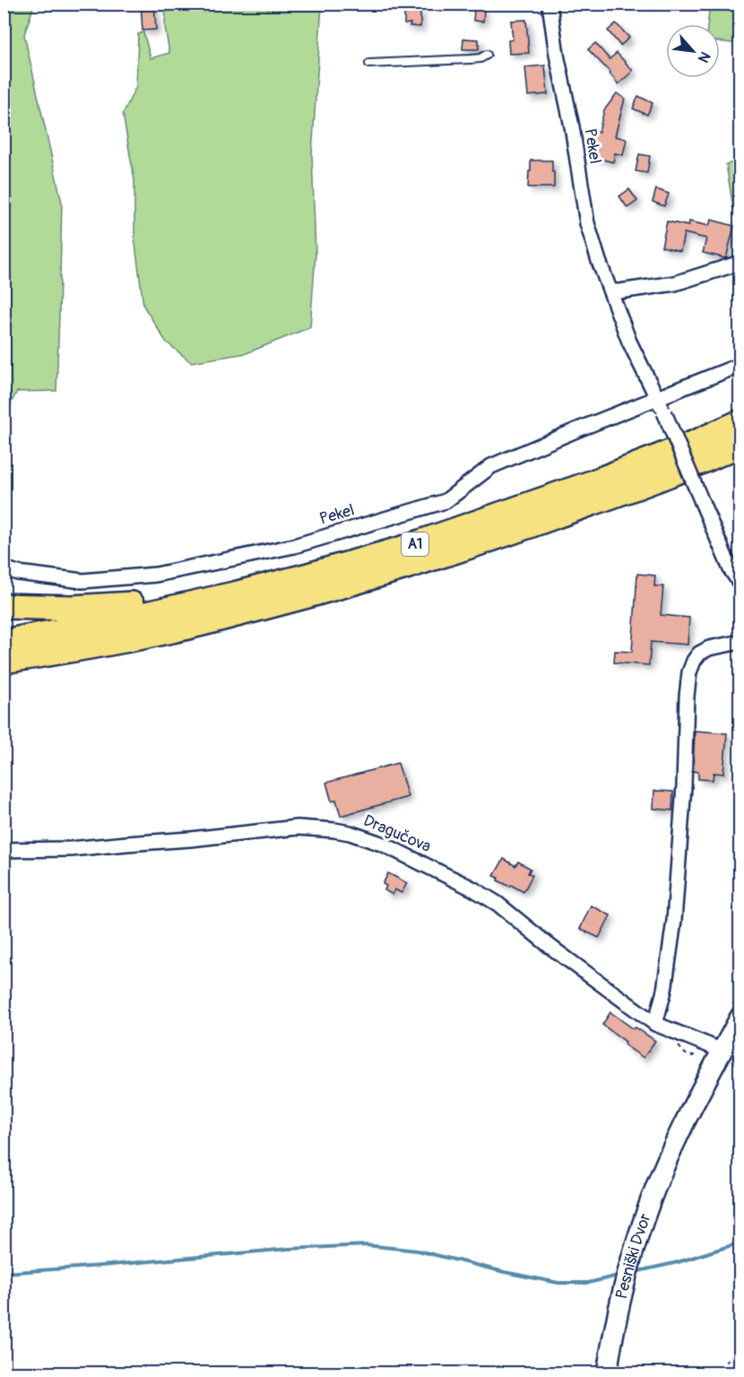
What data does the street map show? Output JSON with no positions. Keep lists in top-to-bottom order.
{
  "streets": {
    "highway": ["A1"],
    "main road": ["Pesniški Dvor"],
    "street": ["Pekel", "Dragučova"]
  },
  "crossings": [
    ["Dragučova", "Pesniški Dvor"]
  ],
  "north": "bottom right"
}
